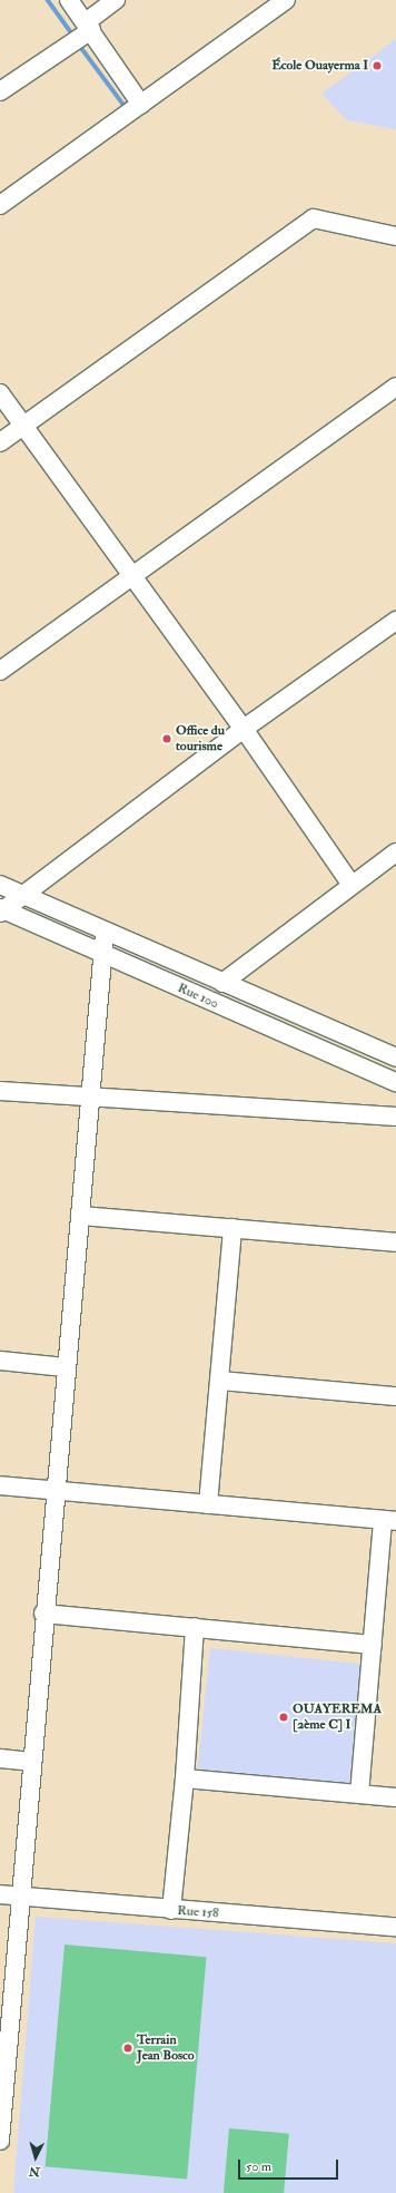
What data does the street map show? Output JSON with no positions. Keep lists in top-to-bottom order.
{
  "streets": {
    "street": ["Rue 100", "Rue 158"]
  },
  "places": [
    "École Ouayerma I",
    "Office du tourisme",
    "OUAYEREMA [2ème C] I",
    "Terrain Jean Bosco"
  ],
  "scale_bar": "50 m",
  "north": "bottom"
}
